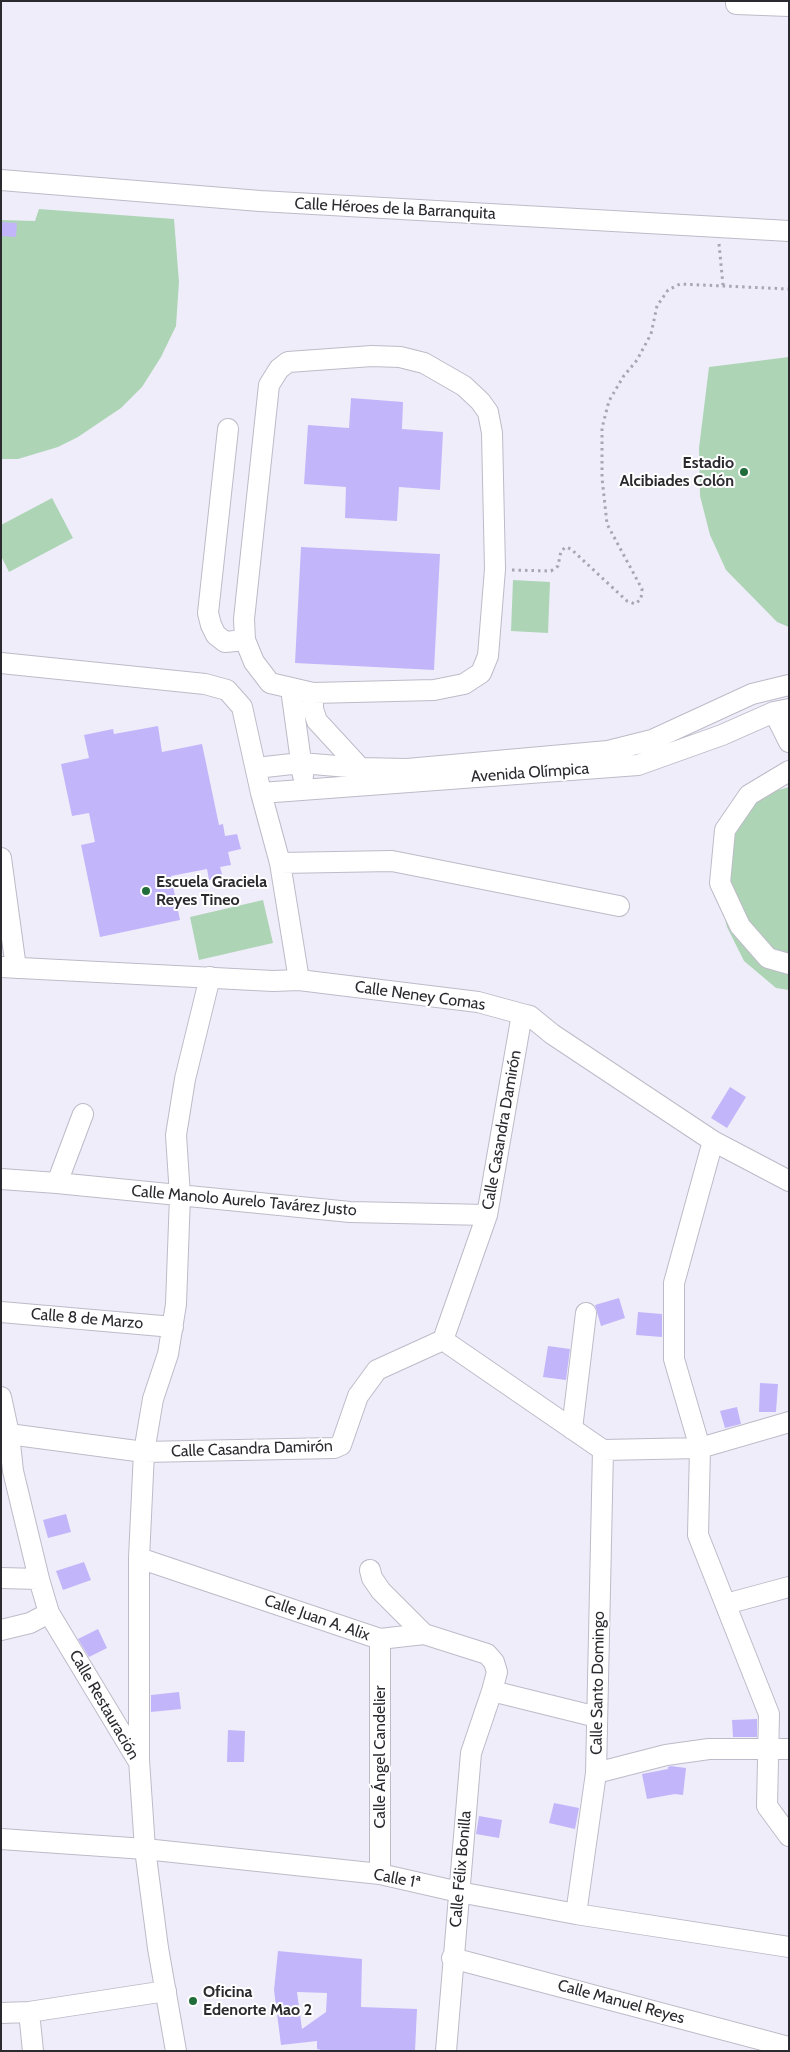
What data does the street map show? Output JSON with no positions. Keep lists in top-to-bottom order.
{
  "streets": {
    "street": [
      "Calle Héroes de la Barranquita",
      "Avenida Olímpica",
      "Calle Neney Comas",
      "Calle Casandra Damirón",
      "Calle Manolo Aurelo Tavárez Justo",
      "Calle 8 de Marzo",
      "Calle Juan A. Alix",
      "Calle Santo Domingo",
      "Calle Restauración",
      "Calle Ángel Candelier",
      "Calle Félix Bonilla",
      "Calle 1ª",
      "Calle Manuel Reyes"
    ]
  },
  "crossings": [
    ["Calle Neney Comas", "Calle Casandra Damirón"],
    ["Calle Casandra Damirón", "Calle Manolo Aurelo Tavárez Justo"],
    ["Calle Casandra Damirón", "Calle Restauración"],
    ["Calle Juan A. Alix", "Calle Ángel Candelier"],
    ["Calle Juan A. Alix", "Calle Félix Bonilla"],
    ["Calle Santo Domingo", "Calle 1ª"],
    ["Calle Restauración", "Calle 1ª"],
    ["Calle Ángel Candelier", "Calle 1ª"],
    ["Calle Félix Bonilla", "Calle 1ª"],
    ["Calle Félix Bonilla", "Calle Manuel Reyes"]
  ],
  "places": ["Estadio Alcibiades Colón", "Escuela Graciela Reyes Tineo", "Oficina Edenorte Mao 2"]
}
